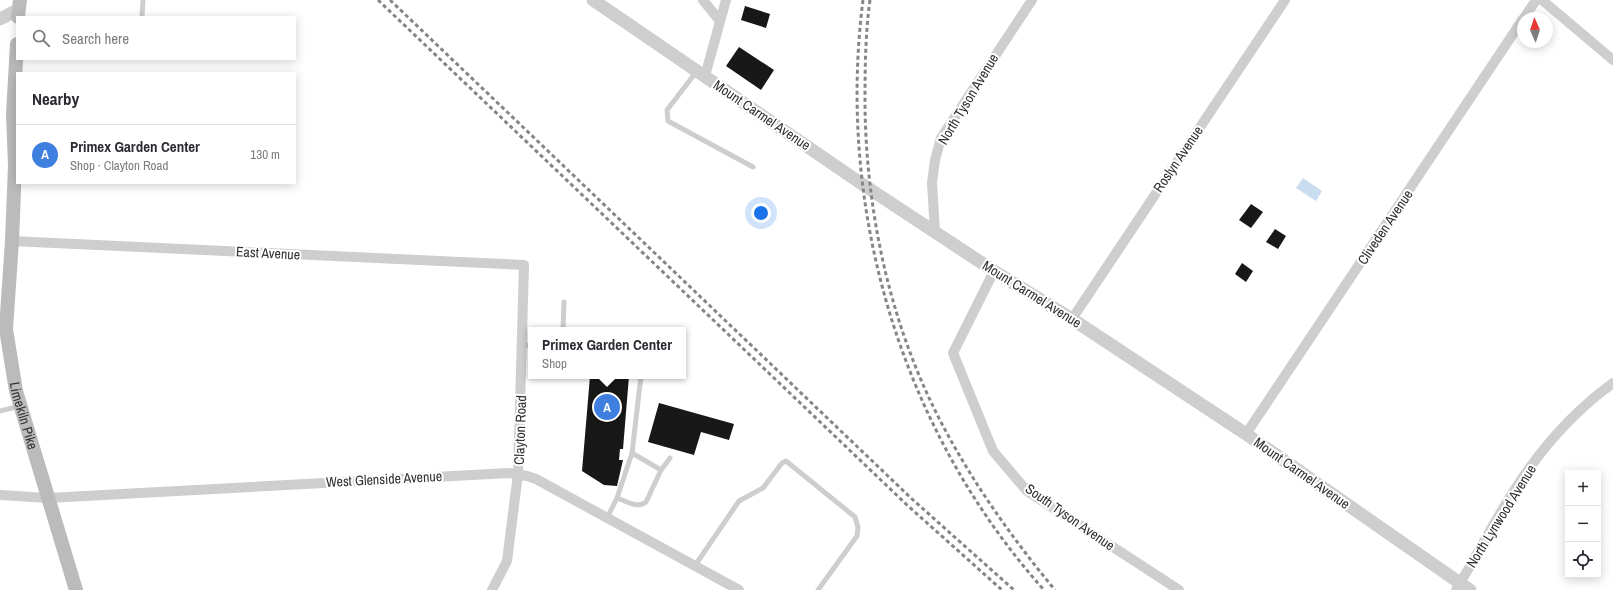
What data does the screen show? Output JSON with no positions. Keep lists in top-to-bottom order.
{
  "streets": {
    "main road": ["Limekiln Pike"],
    "street": [
      "North Tyson Avenue",
      "Mount Carmel Avenue",
      "Roslyn Avenue",
      "Cliveden Avenue",
      "East Avenue",
      "Clayton Road",
      "West Glenside Avenue",
      "North Lynwood Avenue",
      "South Tyson Avenue"
    ]
  },
  "crossings": [
    ["North Tyson Avenue", "Mount Carmel Avenue"],
    ["Mount Carmel Avenue", "Roslyn Avenue"],
    ["Mount Carmel Avenue", "Cliveden Avenue"],
    ["Mount Carmel Avenue", "North Lynwood Avenue"],
    ["Mount Carmel Avenue", "South Tyson Avenue"],
    ["East Avenue", "Limekiln Pike"],
    ["East Avenue", "Clayton Road"],
    ["Limekiln Pike", "West Glenside Avenue"],
    ["Clayton Road", "West Glenside Avenue"]
  ],
  "north": "top",
  "page": {
    "search": "Search here",
    "heading": "Nearby",
    "list": [
      {
        "mark": "A",
        "name": "Primex Garden Center",
        "note": "Shop · Clayton Road",
        "value": "130 m"
      }
    ],
    "popup": ["Primex Garden Center", "Shop"],
    "pins": "A",
    "map_buttons": ["+", "−"]
  }
}
